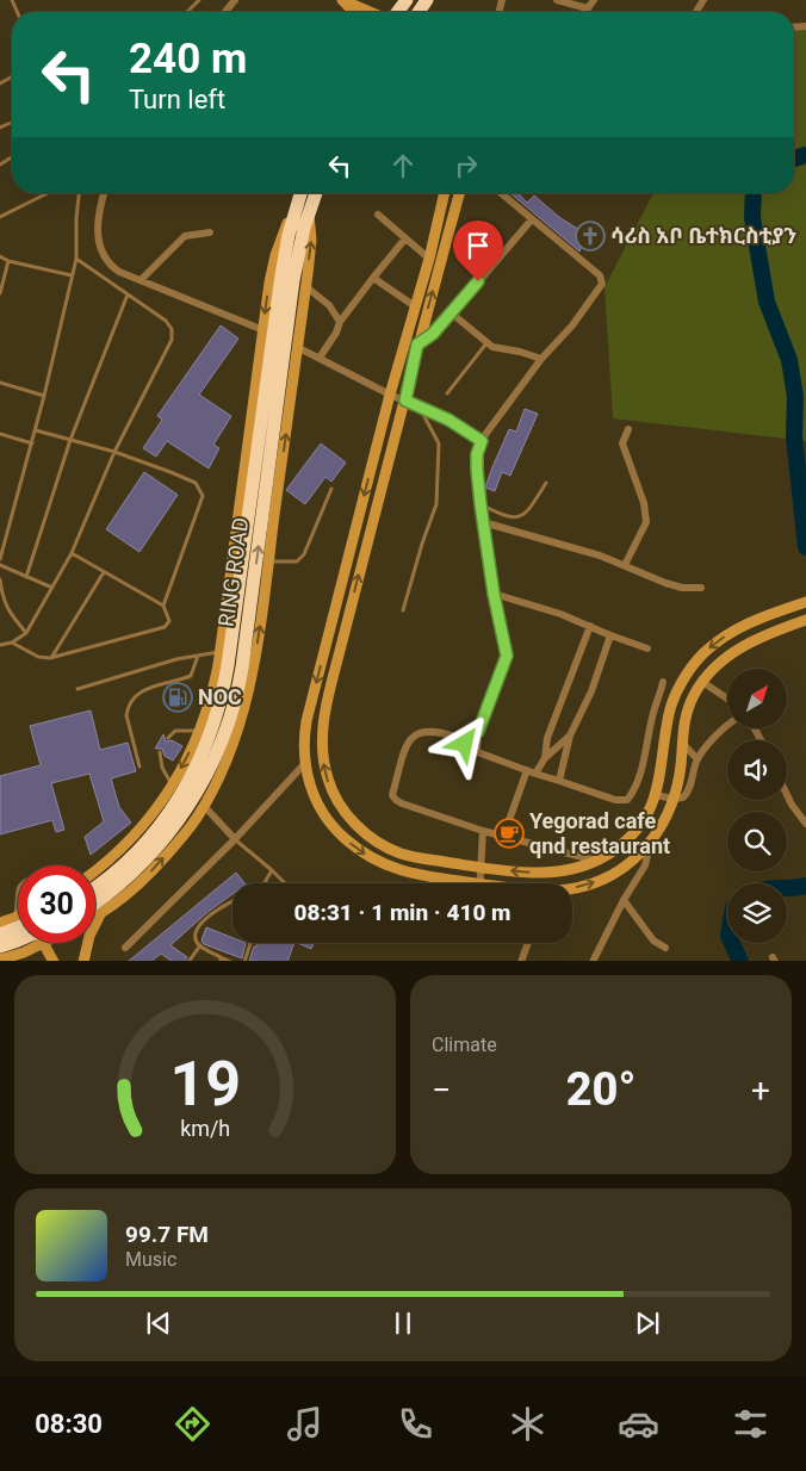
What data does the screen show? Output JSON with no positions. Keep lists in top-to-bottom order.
{
  "streets": {
    "highway": ["RING ROAD"]
  },
  "places": {
    "church": ["ሳሪስ አቦ ቤተክርስቲያን"],
    "fuel station": ["NOC"],
    "cafe": ["Yegorad cafe qnd restaurant"]
  },
  "north": "top right",
  "page": {
    "turn": ["240 m", "Turn left"],
    "limit": "30",
    "trip": "08:31 · 1 min · 410 m",
    "tile": "Climate",
    "heat": ["−", "20°", "+"],
    "song": ["99.7 FM", "Music"],
    "tabs": "08:30",
    "gauge": ["19", "km/h"]
  }
}
